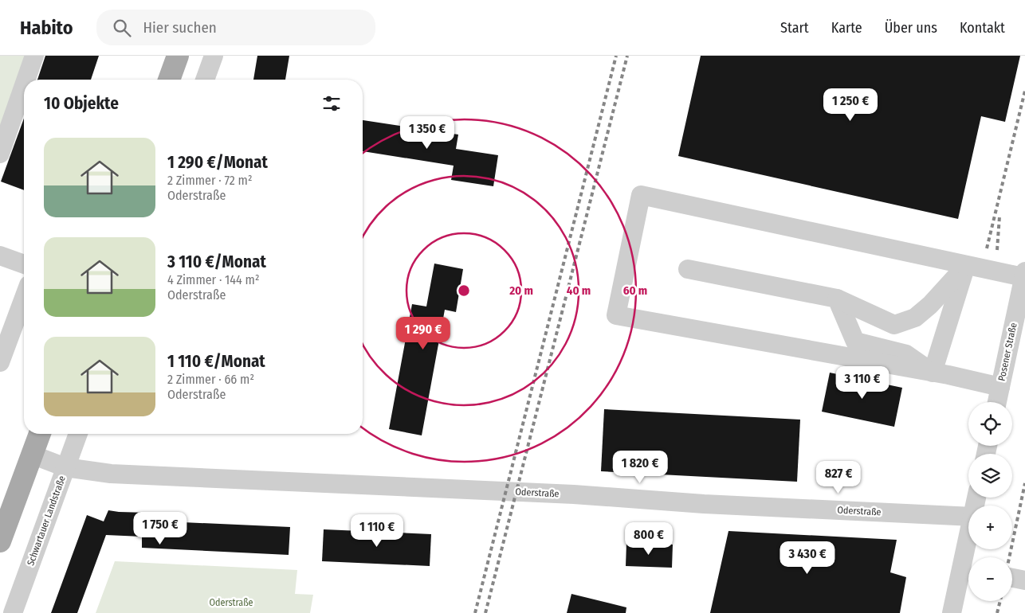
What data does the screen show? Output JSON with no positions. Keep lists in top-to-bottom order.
{
  "streets": {
    "street": ["Posener Straße", "Oderstraße", "Schwartauer Landstraße"]
  },
  "crossings": [
    ["Oderstraße", "Schwartauer Landstraße"]
  ],
  "parks": ["Oderstraße"],
  "page": {
    "header": "Habito",
    "search": "Hier suchen",
    "nav": [
      "Start",
      "Karte",
      "Über uns",
      "Kontakt"
    ],
    "heading": "10 Objekte",
    "price": [
      "1 250 €",
      "1 350 €",
      "1 290 €",
      "3 110 €",
      "1 820 €",
      "827 €",
      "1 750 €",
      "1 110 €",
      "800 €",
      "3 430 €"
    ],
    "list": [
      {
        "name": "1 290 €/Monat",
        "note": "2 Zimmer · 72 m² · Oderstraße"
      },
      {
        "name": "3 110 €/Monat",
        "note": "4 Zimmer · 144 m² · Oderstraße"
      },
      {
        "name": "1 110 €/Monat",
        "note": "2 Zimmer · 66 m² · Oderstraße"
      }
    ],
    "map_buttons": ["+", "−"]
  },
  "rings": ["20 m", "40 m", "60 m"]
}
